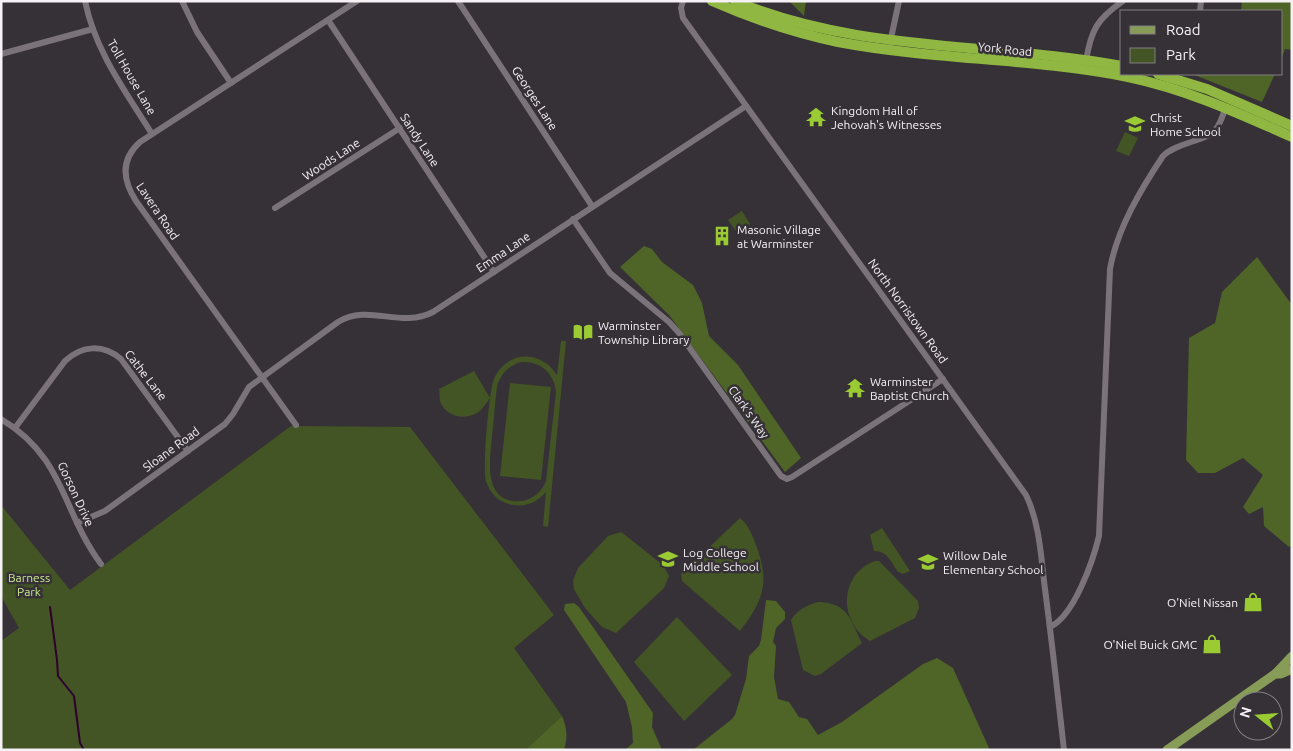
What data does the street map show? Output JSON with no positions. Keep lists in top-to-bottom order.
{
  "streets": {
    "highway": ["York Road"],
    "street": [
      "Toll House Lane",
      "Georges Lane",
      "Sandy Lane",
      "Woods Lane",
      "Lavera Road",
      "Emma Lane",
      "North Norristown Road",
      "Cathe Lane",
      "Clark's Way",
      "Sloane Road",
      "Gorson Drive"
    ]
  },
  "crossings": [
    ["Toll House Lane", "Lavera Road"],
    ["Georges Lane", "Emma Lane"],
    ["Sandy Lane", "Woods Lane"],
    ["Sandy Lane", "Lavera Road"],
    ["Sandy Lane", "Emma Lane"],
    ["Lavera Road", "Emma Lane"],
    ["Lavera Road", "Sloane Road"],
    ["Emma Lane", "North Norristown Road"],
    ["Emma Lane", "Clark's Way"],
    ["Emma Lane", "Sloane Road"],
    ["North Norristown Road", "Clark's Way"],
    ["Cathe Lane", "Sloane Road"],
    ["Cathe Lane", "Gorson Drive"],
    ["Sloane Road", "Gorson Drive"]
  ],
  "parks": ["Barness Park"],
  "places": {
    "temple": ["Kingdom Hall of Jehovah's Witnesses", "Warminster Baptist Church"],
    "school or university": ["Christ Home School", "Log College Middle School", "Willow Dale Elementary School"],
    "building": ["Masonic Village at Warminster"],
    "library": ["Warminster Township Library"],
    "shop": ["O'Niel Nissan", "O'Niel Buick GMC"]
  },
  "legend": ["Road", "Park"],
  "north": "left"
}
